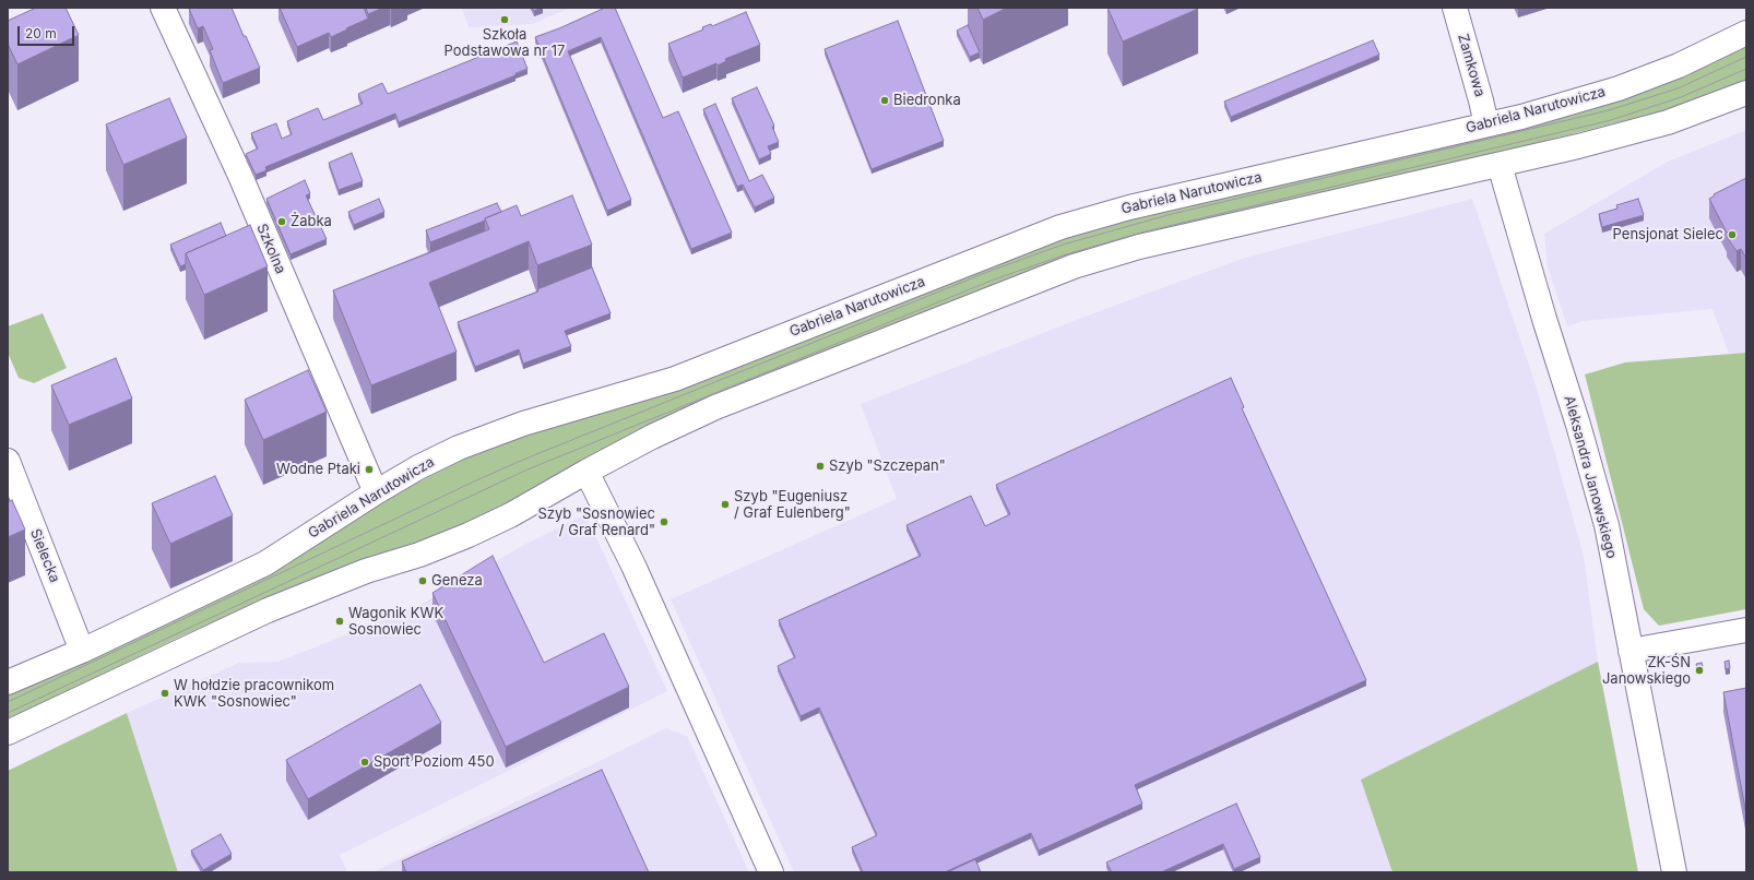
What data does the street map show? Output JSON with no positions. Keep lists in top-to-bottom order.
{
  "streets": {
    "street": [
      "Zamkowa",
      "Gabriela Narutowicza",
      "Szkolna",
      "Aleksandra Janowskiego",
      "Sielecka"
    ]
  },
  "crossings": [
    ["Zamkowa", "Gabriela Narutowicza"],
    ["Gabriela Narutowicza", "Szkolna"],
    ["Gabriela Narutowicza", "Sielecka"]
  ],
  "places": [
    "Szkoła Podstawowa nr 17",
    "Biedronka",
    "Żabka",
    "Pensjonat Sielec",
    "Szyb \"Szczepan\"",
    "Wodne Ptaki",
    "Szyb \"Eugeniusz / Graf Eulenberg\"",
    "Szyb \"Sosnowiec / Graf Renard\"",
    "Geneza",
    "Wagonik KWK Sosnowiec",
    "ZK-ŚN Janowskiego",
    "W hołdzie pracownikom KWK \"Sosnowiec\"",
    "Sport Poziom 450"
  ],
  "scale_bar": "20 m"
}
